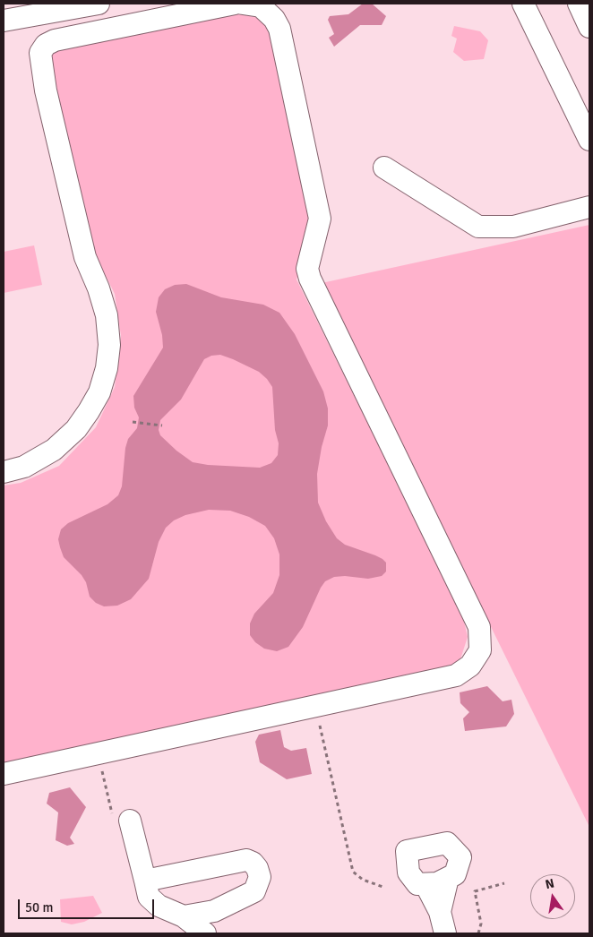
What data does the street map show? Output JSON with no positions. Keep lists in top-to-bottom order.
{
  "scale_bar": "50 m",
  "north": "top"
}
